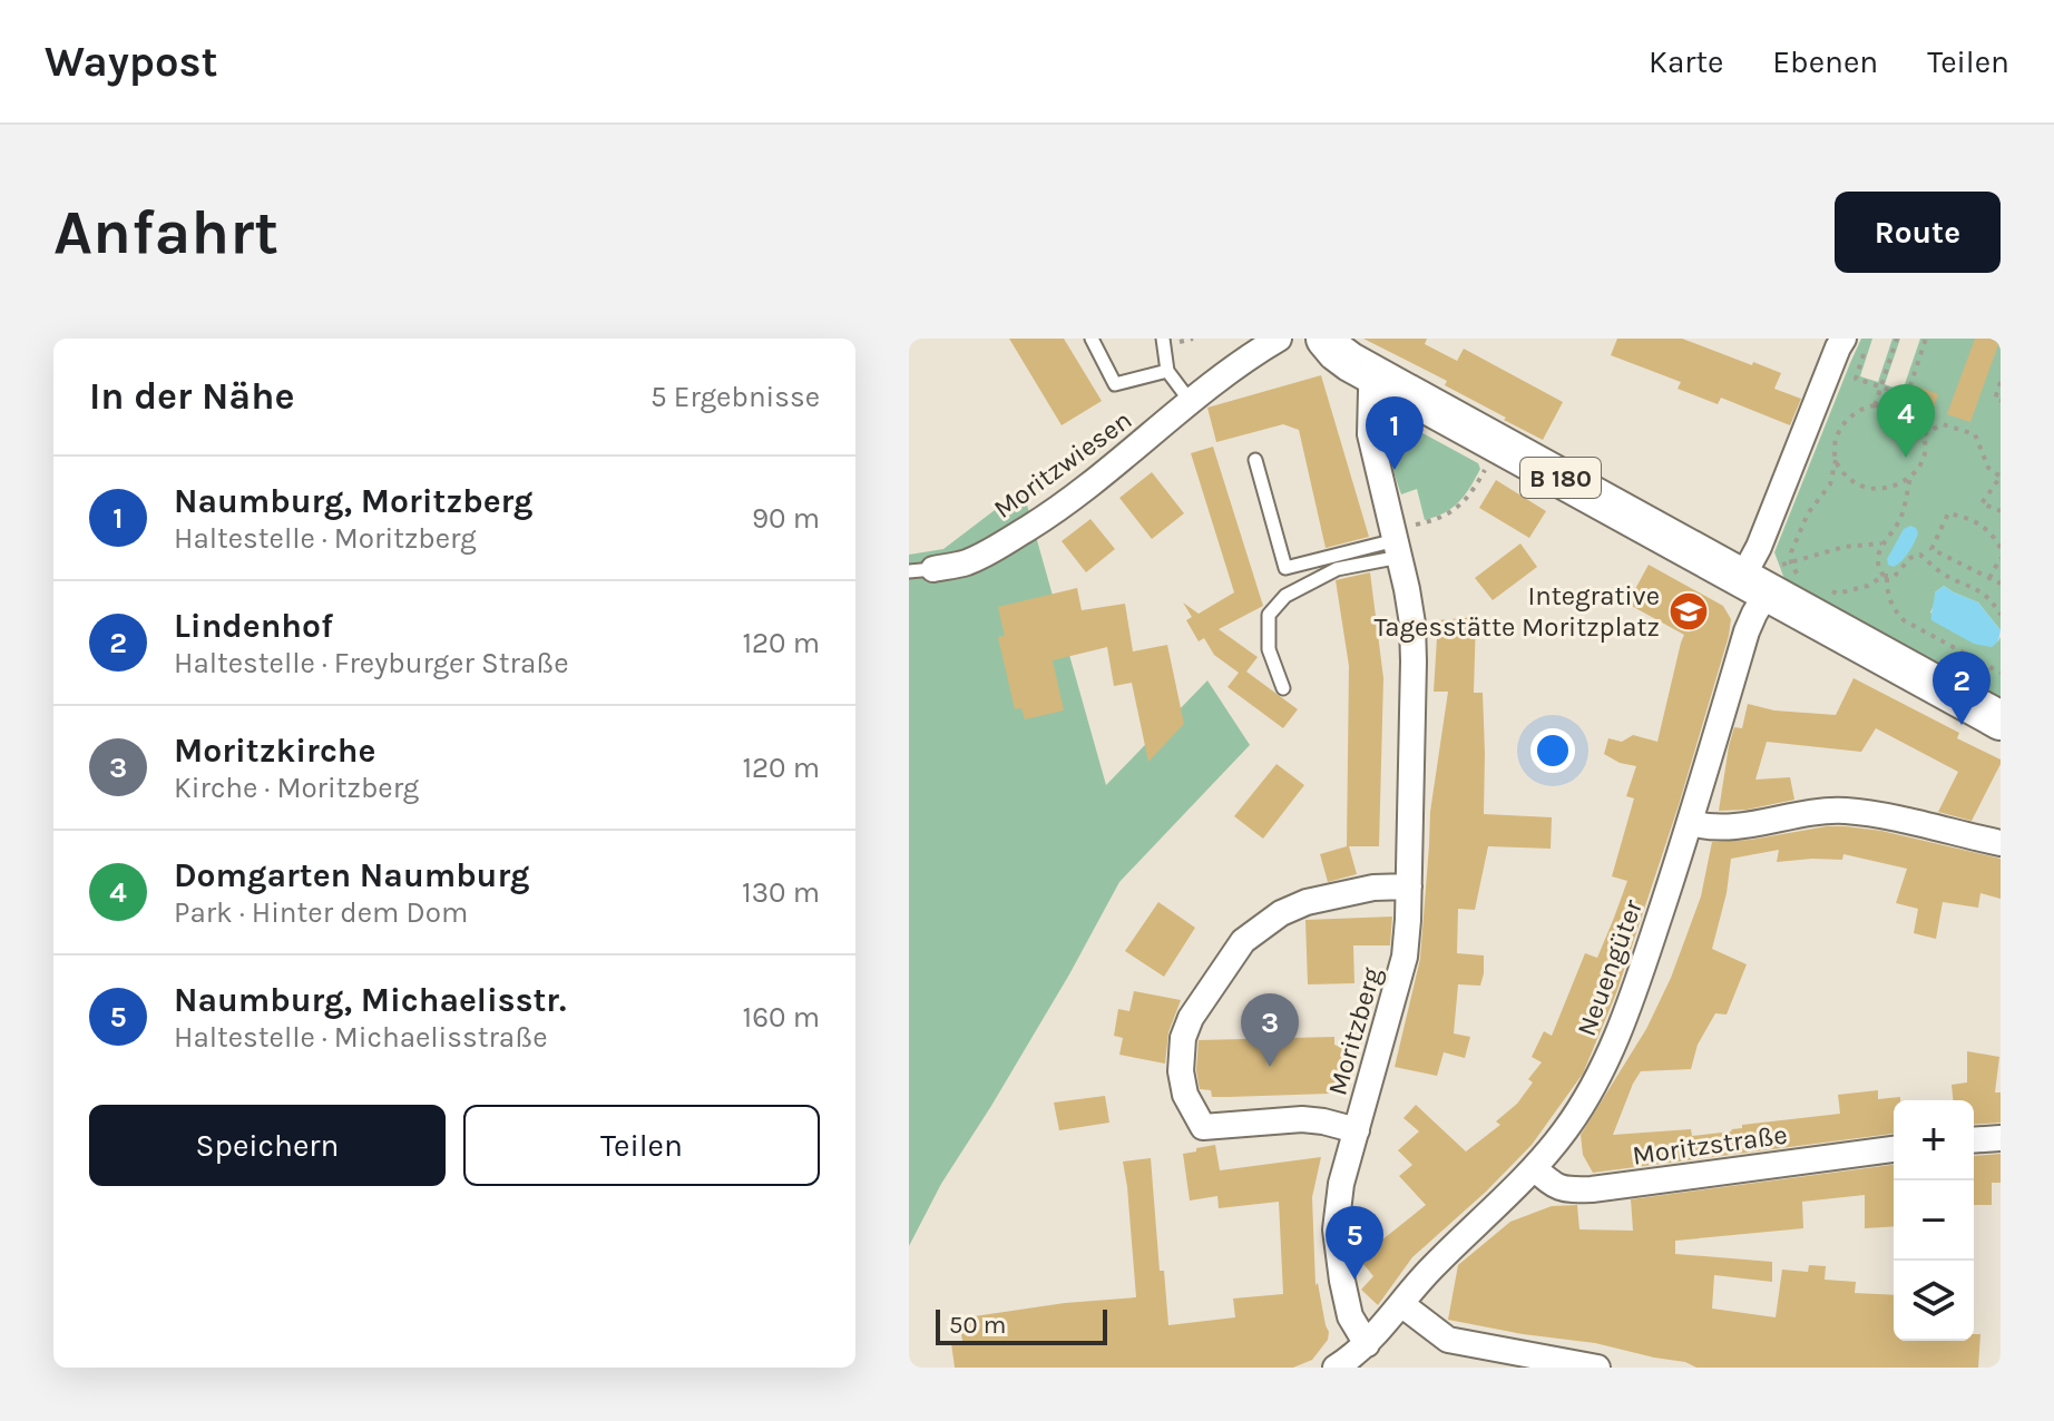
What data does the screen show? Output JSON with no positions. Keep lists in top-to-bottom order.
{
  "streets": {
    "main road": ["B 180"],
    "street": [
      "Moritzwiesen",
      "Neuengüter",
      "Moritzberg",
      "Moritzstraße"
    ]
  },
  "crossings": [
    ["B 180", "Neuengüter"],
    ["B 180", "Moritzberg"],
    ["Neuengüter", "Moritzstraße"]
  ],
  "places": {
    "school or university": ["Integrative Tagesstätte Moritzplatz"]
  },
  "scale_bar": "50 m",
  "page": {
    "header": "Waypost",
    "nav": ["Karte", "Ebenen", "Teilen"],
    "buttons": [
      "Route",
      ["Speichern", "Teilen"]
    ],
    "title": "Anfahrt",
    "heading": ["In der Nähe", "5 Ergebnisse"],
    "pins": [
      "4",
      "1",
      "2",
      "3",
      "5"
    ],
    "list": [
      {
        "mark": "1",
        "name": "Naumburg, Moritzberg",
        "note": "Haltestelle · Moritzberg",
        "value": "90 m"
      },
      {
        "mark": "2",
        "name": "Lindenhof",
        "note": "Haltestelle · Freyburger Straße",
        "value": "120 m"
      },
      {
        "mark": "3",
        "name": "Moritzkirche",
        "note": "Kirche · Moritzberg",
        "value": "120 m"
      },
      {
        "mark": "4",
        "name": "Domgarten Naumburg",
        "note": "Park · Hinter dem Dom",
        "value": "130 m"
      },
      {
        "mark": "5",
        "name": "Naumburg, Michaelisstr.",
        "note": "Haltestelle · Michaelisstraße",
        "value": "160 m"
      }
    ],
    "map_buttons": ["+", "−"],
    "scale": "50 m"
  }
}
